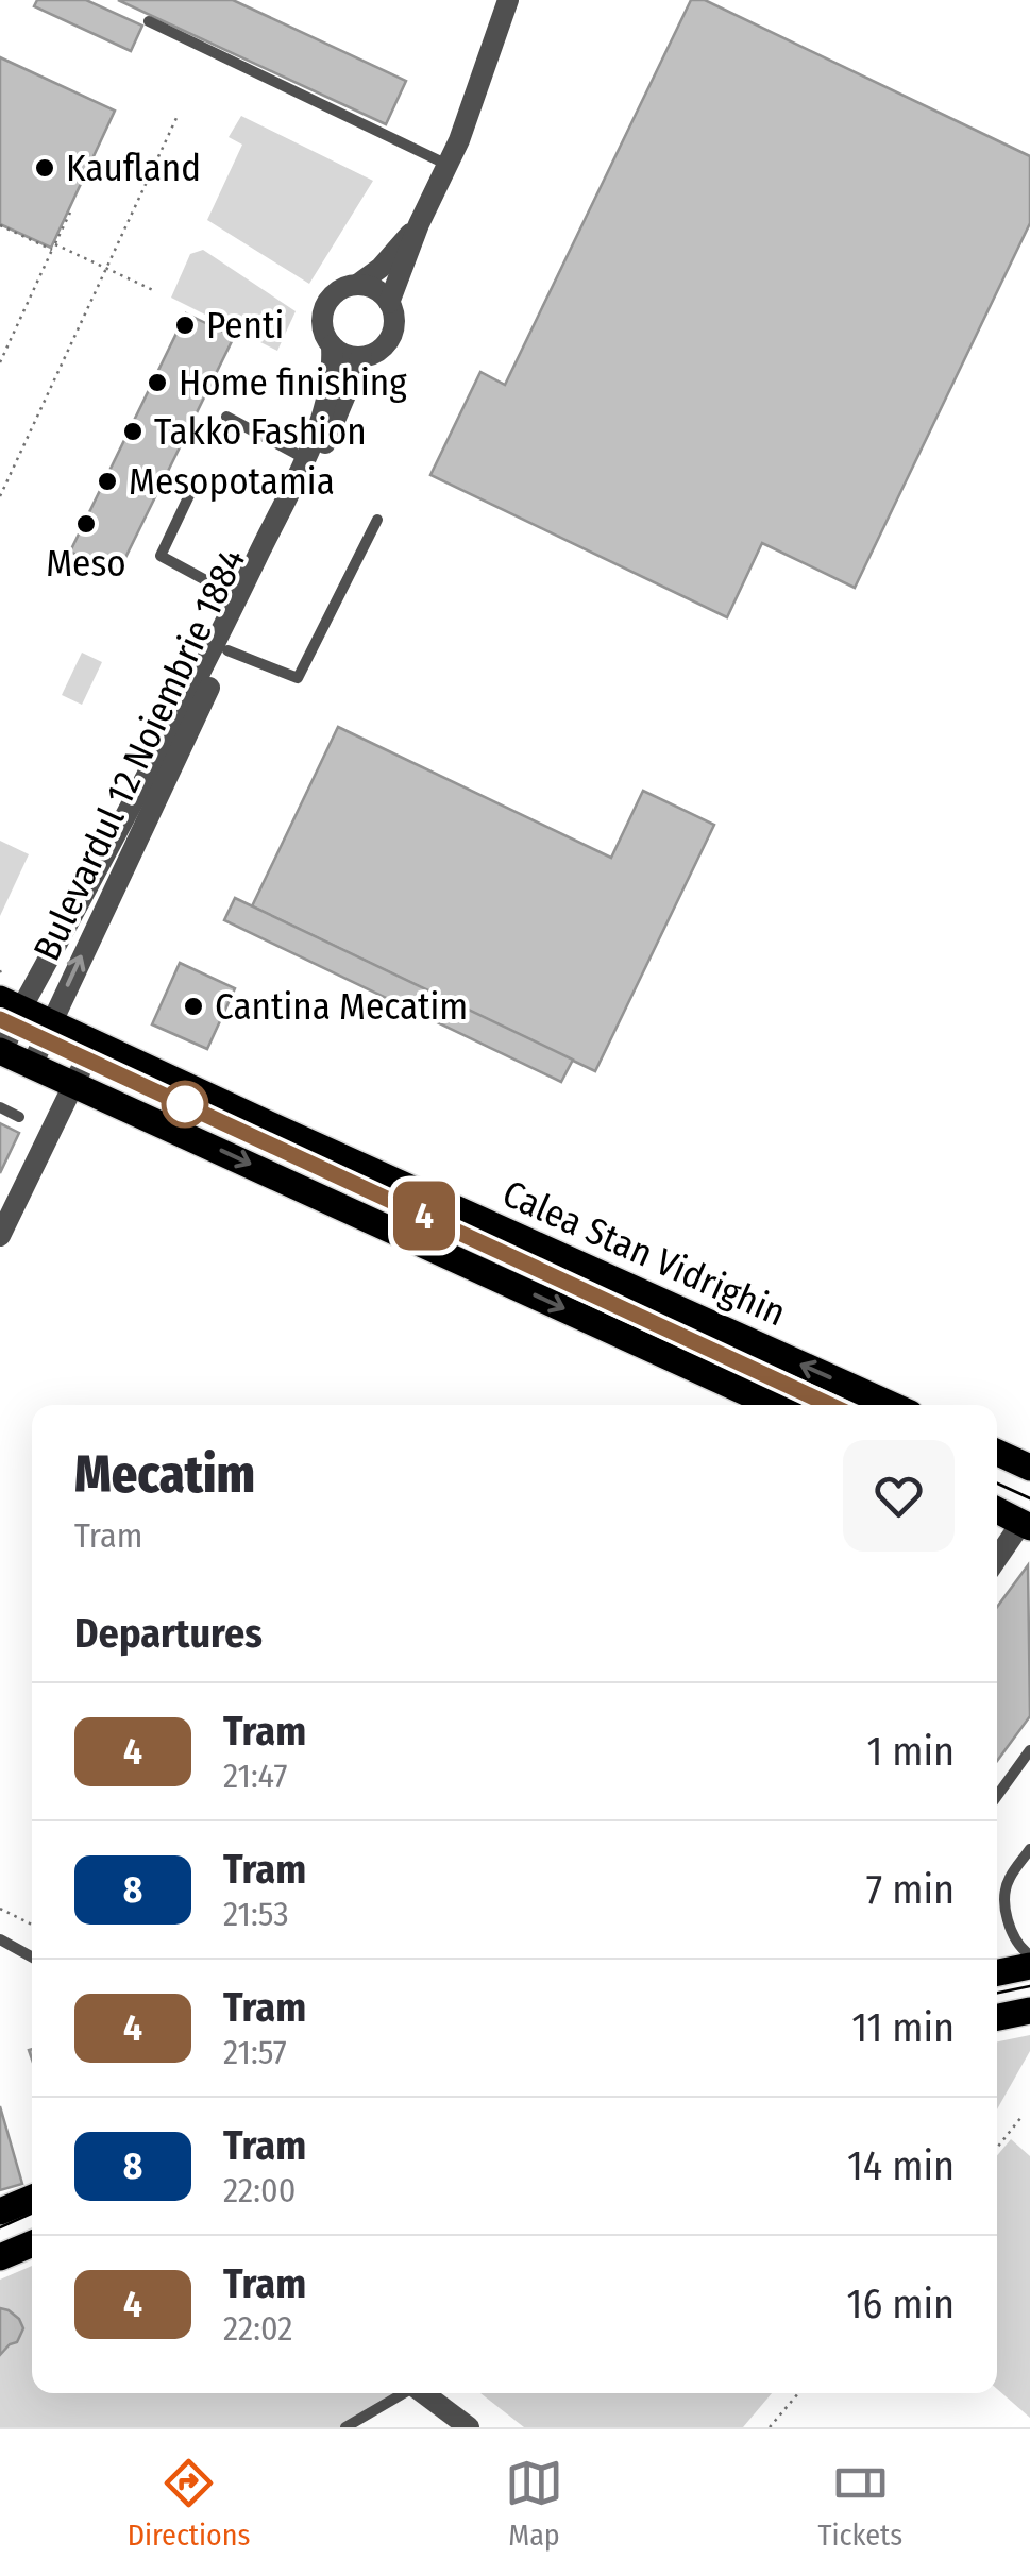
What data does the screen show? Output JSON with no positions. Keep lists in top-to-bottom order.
{
  "streets": {
    "main road": ["Calea Stan Vidrighin"],
    "street": ["Bulevardul 12 Noiembrie 1884"]
  },
  "crossings": [
    ["Bulevardul 12 Noiembrie 1884", "Calea Stan Vidrighin"]
  ],
  "places": [
    "Kaufland",
    "Penti",
    "Home finishing",
    "Takko Fashion",
    "Mesopotamia",
    "Meso",
    "Cantina Mecatim"
  ],
  "lines": ["tram line 4"],
  "page": {
    "on_map": "4",
    "heading": [
      ["Mecatim", "Tram"],
      "Departures"
    ],
    "list": [
      {
        "mark": "4",
        "name": "Tram",
        "note": "21:47",
        "value": "1 min"
      },
      {
        "mark": "8",
        "name": "Tram",
        "note": "21:53",
        "value": "7 min"
      },
      {
        "mark": "4",
        "name": "Tram",
        "note": "21:57",
        "value": "11 min"
      },
      {
        "mark": "8",
        "name": "Tram",
        "note": "22:00",
        "value": "14 min"
      },
      {
        "mark": "4",
        "name": "Tram",
        "note": "22:02",
        "value": "16 min"
      }
    ],
    "tabs": ["Directions", "Map", "Tickets"]
  }
}
